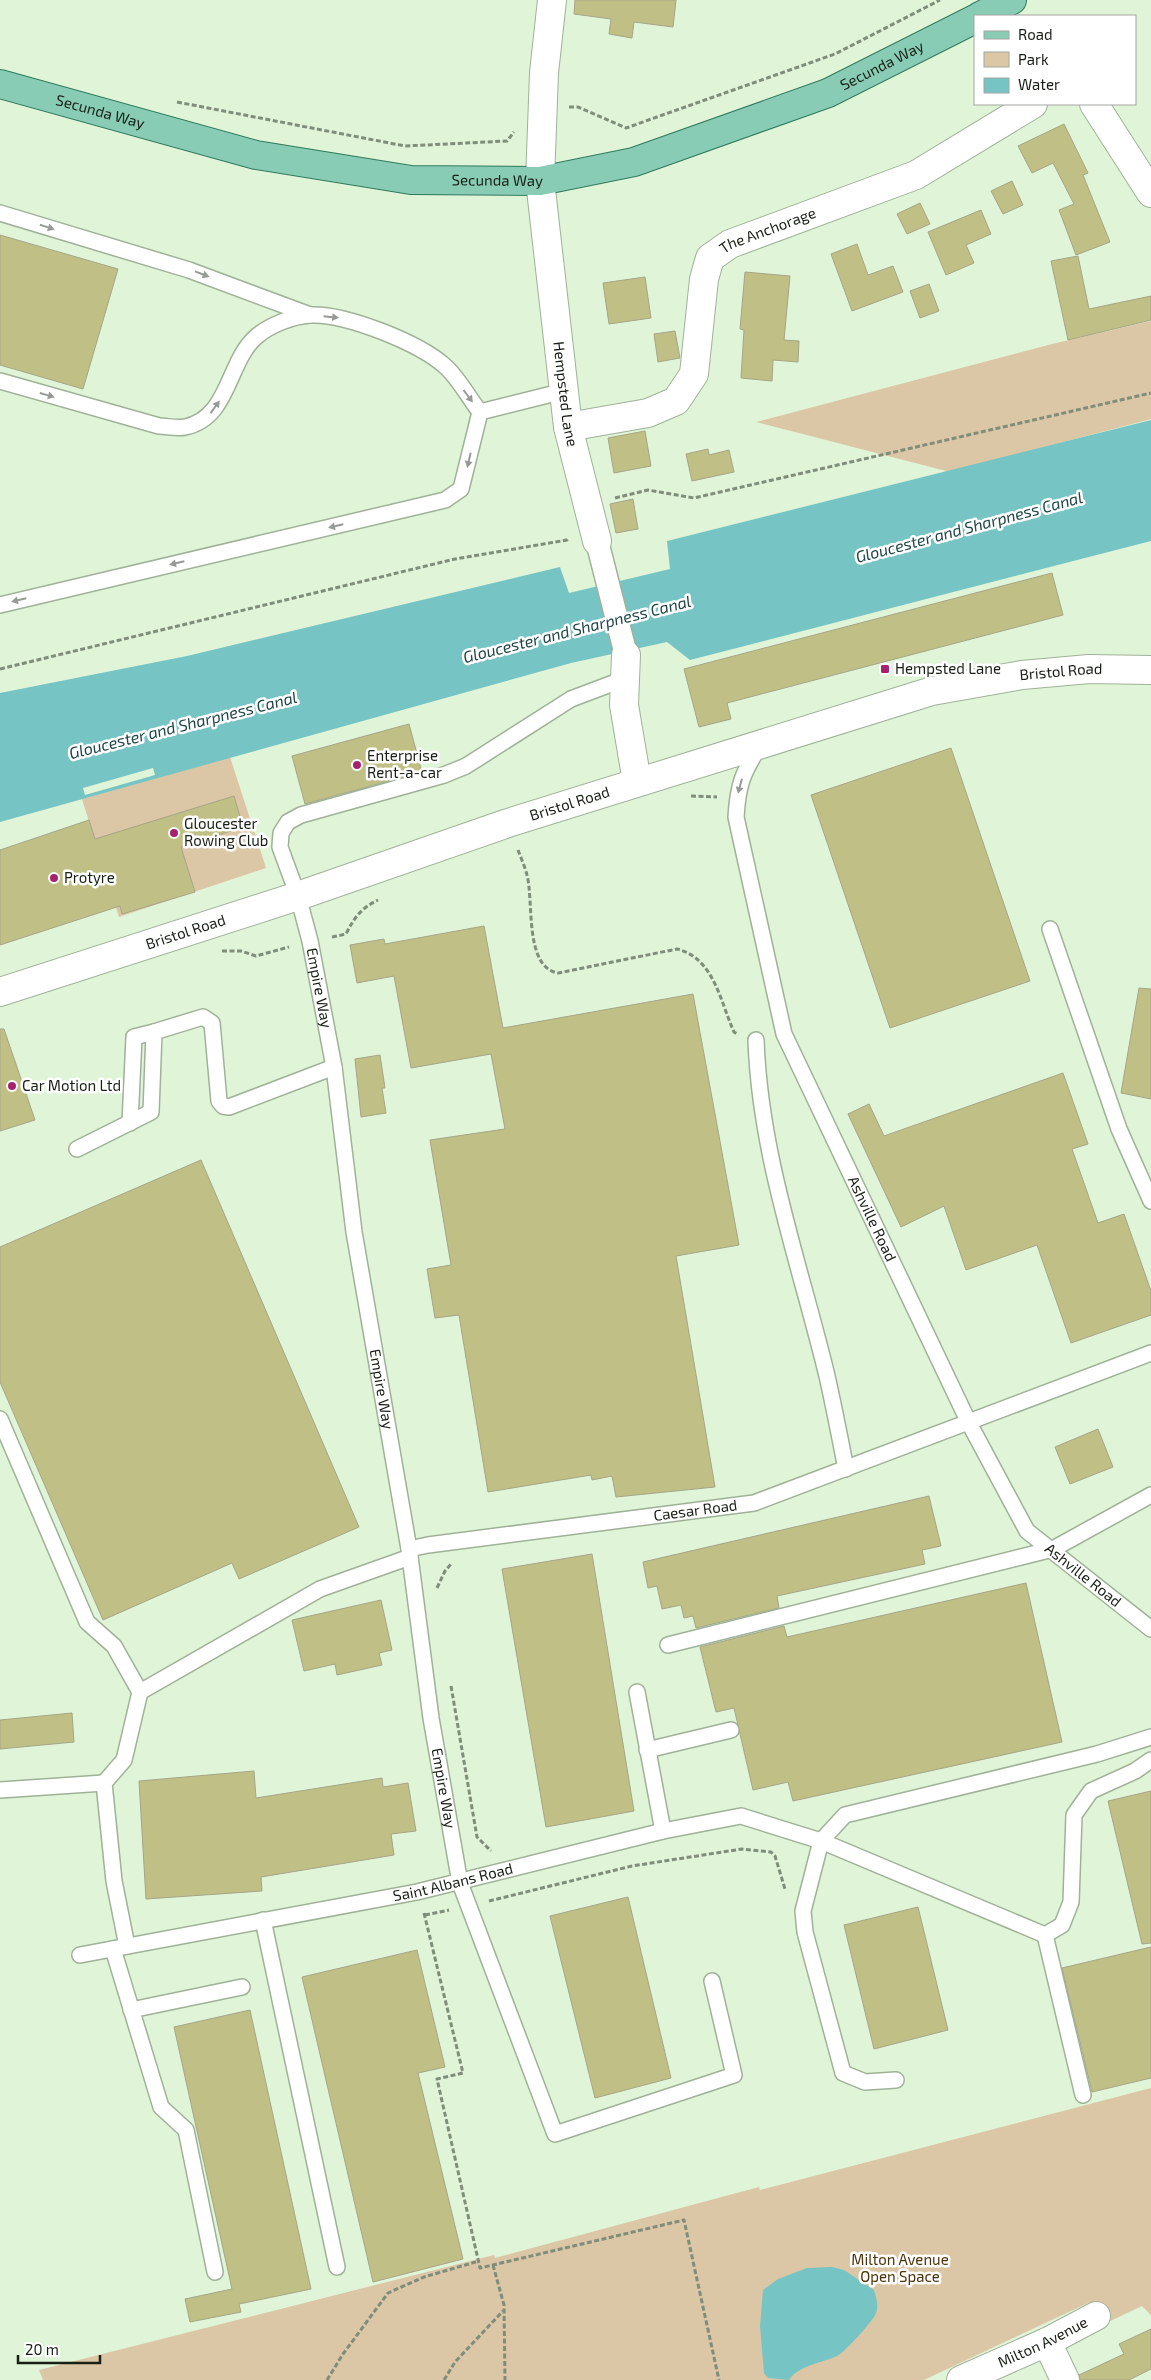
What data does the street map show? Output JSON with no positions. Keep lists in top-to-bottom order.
{
  "streets": {
    "main road": ["Secunda Way"],
    "street": [
      "The Anchorage",
      "Hempsted Lane",
      "Bristol Road",
      "Milton Avenue"
    ],
    "lane": [
      "Empire Way",
      "Ashville Road",
      "Caesar Road",
      "Saint Albans Road"
    ]
  },
  "crossings": [
    ["Secunda Way", "Hempsted Lane"],
    ["The Anchorage", "Hempsted Lane"],
    ["Hempsted Lane", "Bristol Road"],
    ["Hempsted Lane", "Empire Way"],
    ["Bristol Road", "Empire Way"],
    ["Bristol Road", "Ashville Road"],
    ["Empire Way", "Caesar Road"],
    ["Empire Way", "Saint Albans Road"],
    ["Ashville Road", "Caesar Road"]
  ],
  "water": ["Gloucester and Sharpness Canal"],
  "parks": ["Milton Avenue Open Space"],
  "places": {
    "transit": ["Hempsted Lane"],
    "other": [
      "Enterprise Rent-a-car",
      "Gloucester Rowing Club",
      "Protyre",
      "Car Motion Ltd"
    ]
  },
  "legend": ["Road", "Park", "Water"],
  "scale_bar": "20 m"
}
